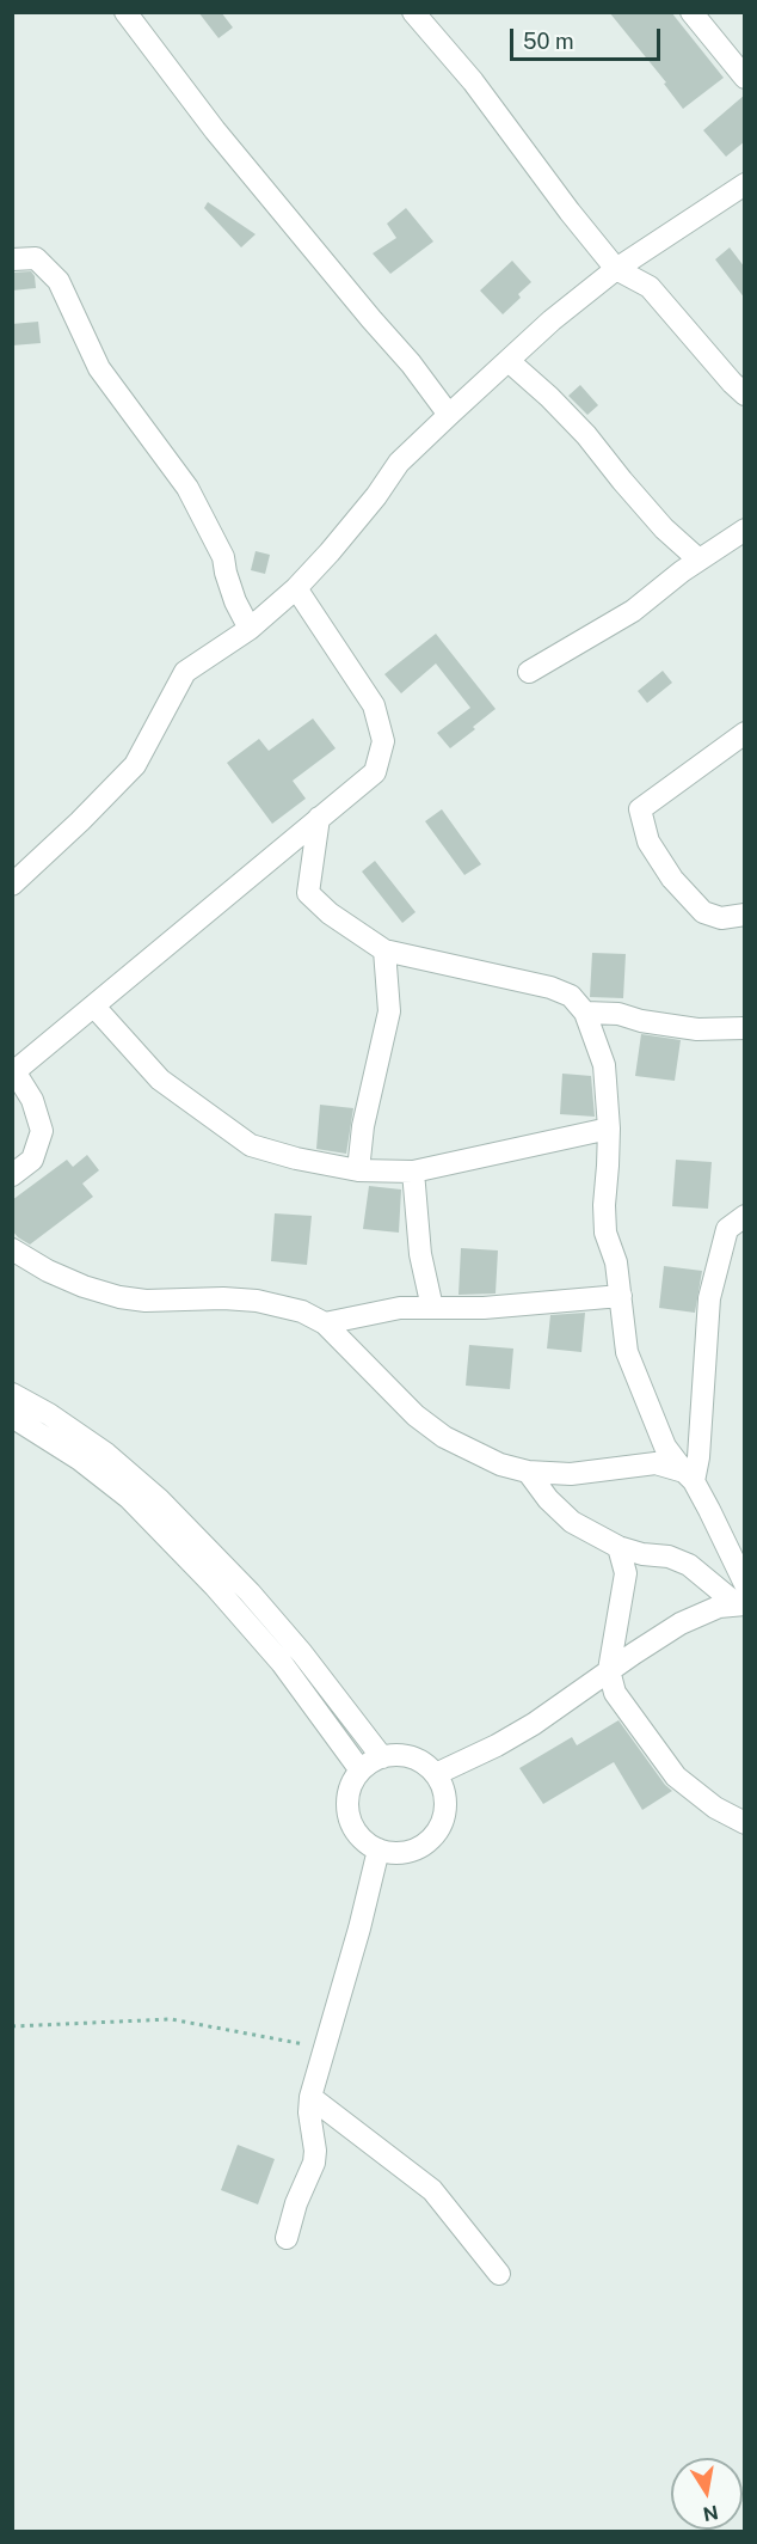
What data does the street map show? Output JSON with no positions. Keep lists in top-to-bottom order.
{
  "scale_bar": "50 m",
  "north": "bottom"
}
